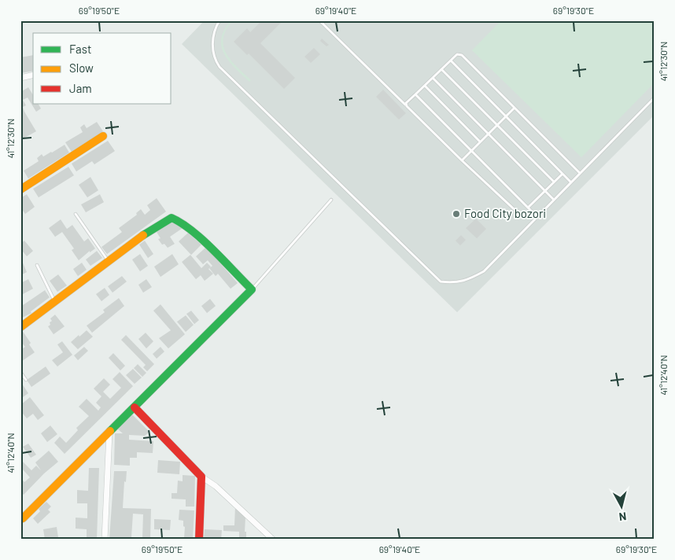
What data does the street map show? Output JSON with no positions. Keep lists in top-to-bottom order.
{
  "places": ["Food City bozori"],
  "legend": ["Fast", "Slow", "Jam"],
  "north": "bottom",
  "coordinates": [
    "69°19'50\"E",
    "69°19'40\"E",
    "69°19'30\"E",
    "41°12'30\"N",
    "41°12'40\"N"
  ]
}
